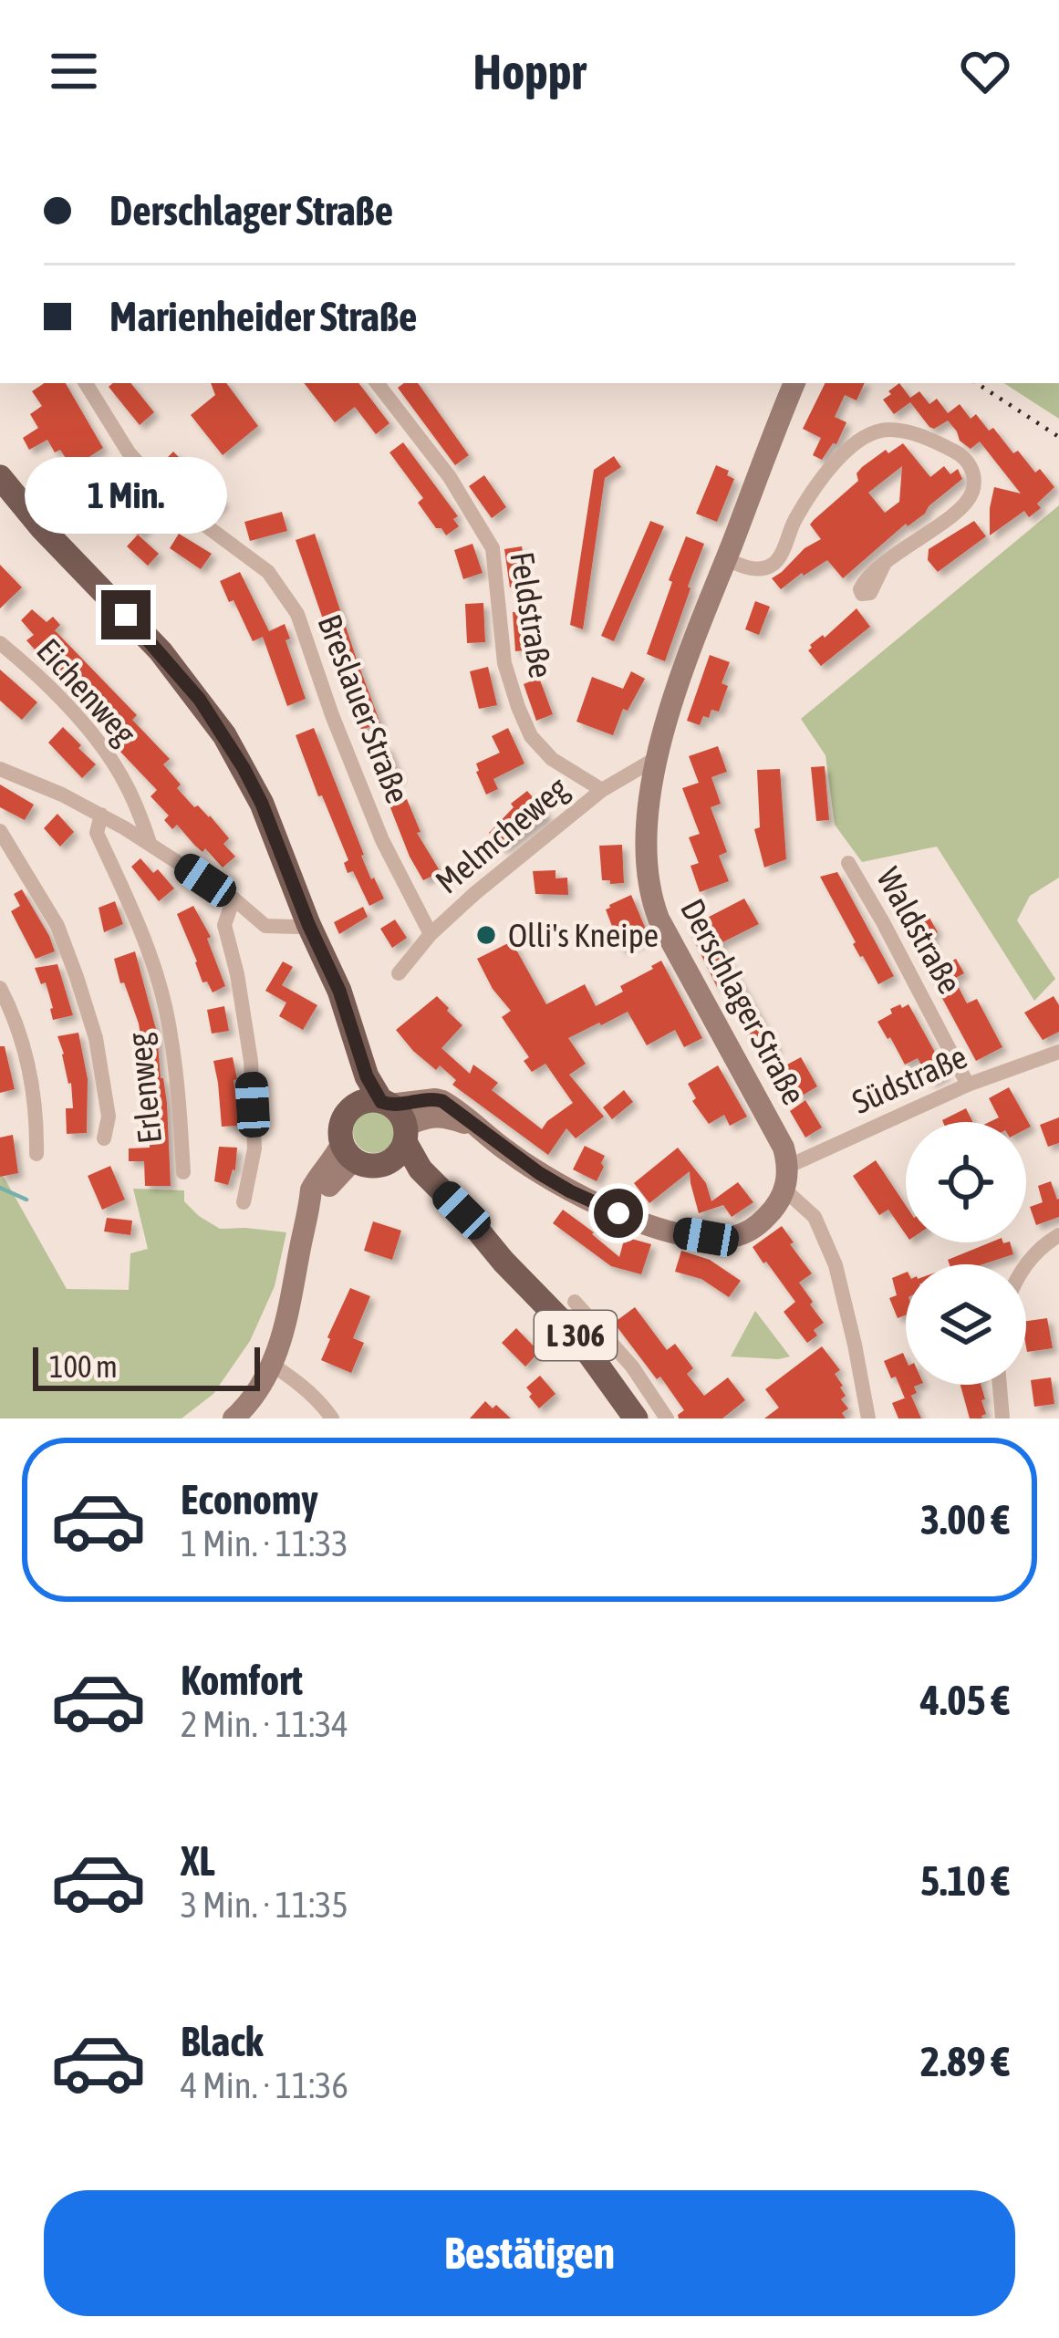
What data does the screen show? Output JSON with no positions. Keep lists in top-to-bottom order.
{
  "streets": {
    "main road": ["Derschlager Straße", "L 306"],
    "street": [
      "Feldstraße",
      "Eichenweg",
      "Breslauer Straße",
      "Melmcheweg",
      "Waldstraße",
      "Südstraße",
      "Erlenweg"
    ]
  },
  "crossings": [
    ["Feldstraße", "Melmcheweg"],
    ["Breslauer Straße", "Melmcheweg"],
    ["Melmcheweg", "Derschlager Straße"],
    ["Waldstraße", "Südstraße"],
    ["Derschlager Straße", "Südstraße"]
  ],
  "places": ["Olli's Kneipe"],
  "scale_bar": "100 m",
  "page": {
    "header": "Hoppr",
    "banner": ["Derschlager Straße", "Marienheider Straße"],
    "bubble": "1 Min.",
    "scale": "100 m",
    "list": [
      {
        "name": "Economy",
        "note": "1 Min. · 11:33",
        "value": "3.00 €"
      },
      {
        "name": "Komfort",
        "note": "2 Min. · 11:34",
        "value": "4.05 €"
      },
      {
        "name": "XL",
        "note": "3 Min. · 11:35",
        "value": "5.10 €"
      },
      {
        "name": "Black",
        "note": "4 Min. · 11:36",
        "value": "2.89 €"
      }
    ],
    "buttons": "Bestätigen"
  }
}
